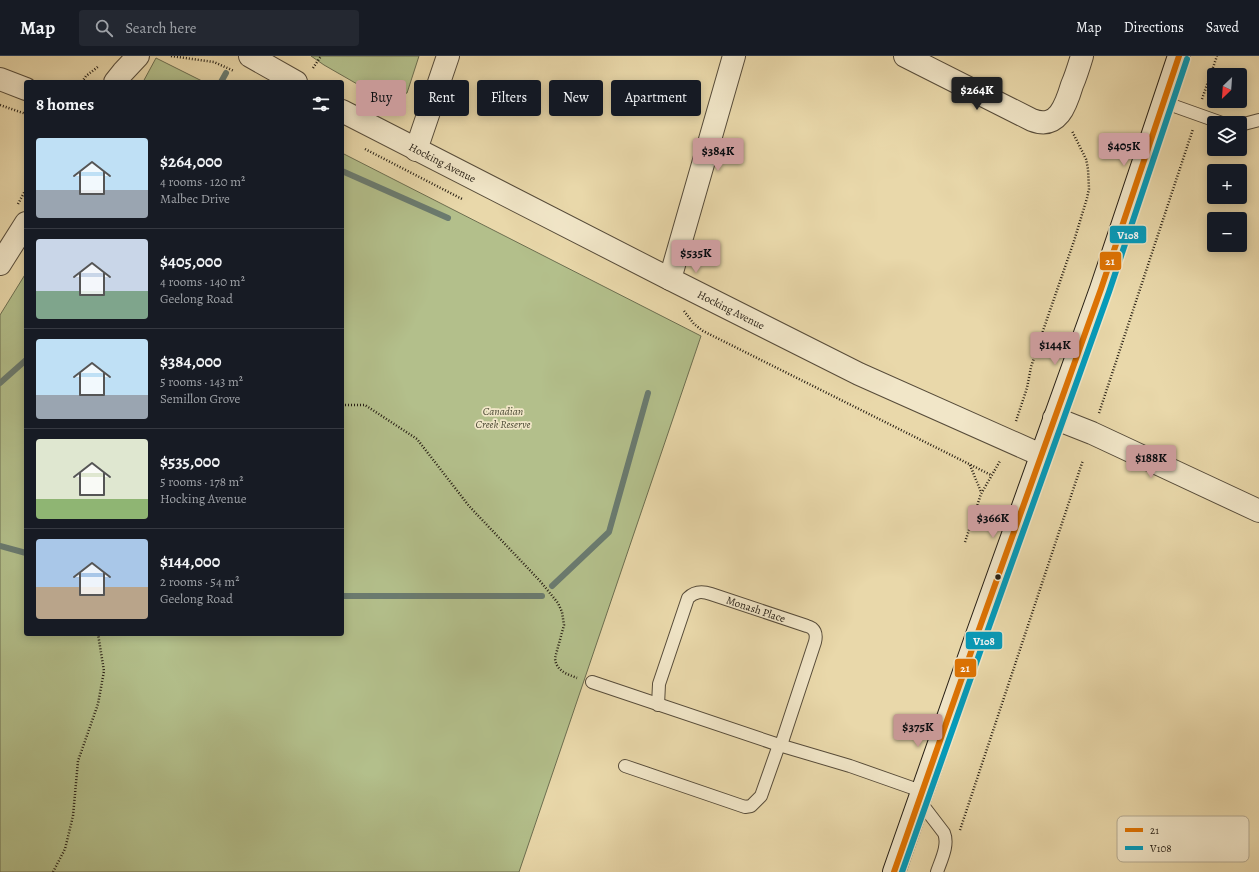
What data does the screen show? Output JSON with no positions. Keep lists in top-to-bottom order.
{
  "streets": {
    "street": ["Hocking Avenue"],
    "lane": ["Monash Place"]
  },
  "parks": ["Canadian Creek Reserve"],
  "lines": ["transit line 21", "transit line V108"],
  "legend": ["21", "V108"],
  "north": "bottom left",
  "page": {
    "header": "Map",
    "search": "Search here",
    "nav": ["Map", "Directions", "Saved"],
    "map_buttons": ["+", "−"],
    "price": [
      "$264K",
      "$405K",
      "$384K",
      "$535K",
      "$144K",
      "$188K",
      "$366K",
      "$375K"
    ],
    "chip": [
      "Buy",
      "Rent",
      "Filters",
      "New",
      "Apartment"
    ],
    "heading": "8 homes",
    "list": [
      {
        "name": "$264,000",
        "note": "4 rooms · 120 m² · Malbec Drive"
      },
      {
        "name": "$405,000",
        "note": "4 rooms · 140 m² · Geelong Road"
      },
      {
        "name": "$384,000",
        "note": "5 rooms · 143 m² · Semillon Grove"
      },
      {
        "name": "$535,000",
        "note": "5 rooms · 178 m² · Hocking Avenue"
      },
      {
        "name": "$144,000",
        "note": "2 rooms · 54 m² · Geelong Road"
      }
    ]
  }
}
